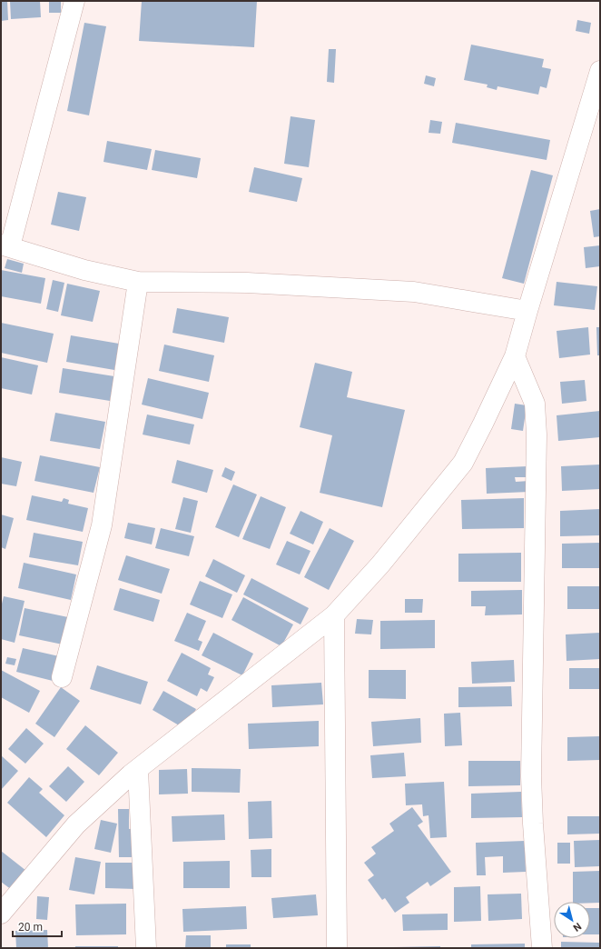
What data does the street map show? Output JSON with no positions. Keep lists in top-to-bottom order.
{
  "scale_bar": "20 m",
  "north": "bottom right"
}
